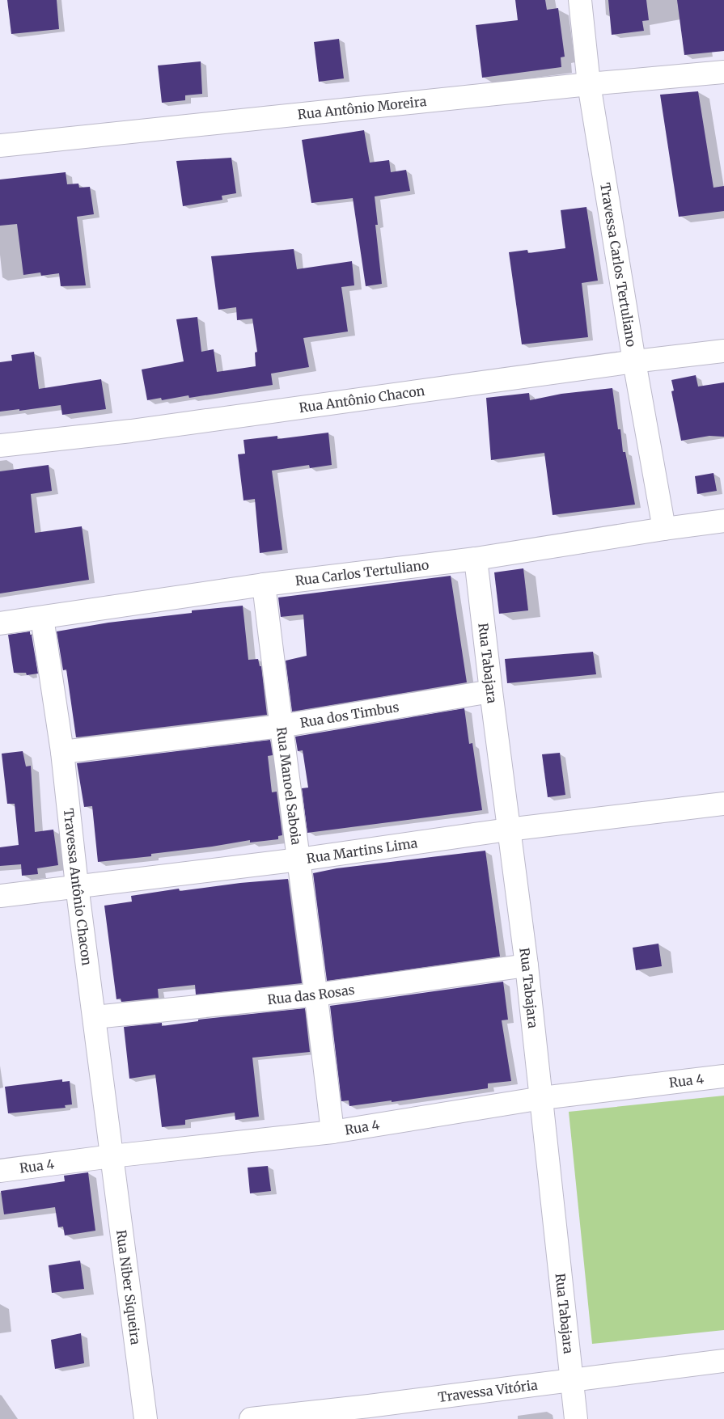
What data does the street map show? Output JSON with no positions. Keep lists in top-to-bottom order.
{
  "streets": {
    "street": [
      "Rua Antônio Moreira",
      "Travessa Carlos Tertuliano",
      "Rua Antônio Chacon",
      "Rua Carlos Tertuliano",
      "Rua Tabajara",
      "Rua dos Timbus",
      "Rua Manoel Saboia",
      "Rua Martins Lima",
      "Travessa Antônio Chacon",
      "Rua das Rosas",
      "Rua 4",
      "Rua Niber Siqueira",
      "Travessa Vitória"
    ]
  },
  "crossings": [
    ["Rua Antônio Moreira", "Travessa Carlos Tertuliano"],
    ["Travessa Carlos Tertuliano", "Rua Antônio Chacon"],
    ["Travessa Carlos Tertuliano", "Rua Carlos Tertuliano"],
    ["Rua Carlos Tertuliano", "Rua Tabajara"],
    ["Rua Carlos Tertuliano", "Rua Manoel Saboia"],
    ["Rua Carlos Tertuliano", "Travessa Antônio Chacon"],
    ["Rua Tabajara", "Rua dos Timbus"],
    ["Rua Tabajara", "Rua Martins Lima"],
    ["Rua Tabajara", "Rua das Rosas"],
    ["Rua Tabajara", "Rua 4"],
    ["Rua Tabajara", "Travessa Vitória"],
    ["Rua dos Timbus", "Rua Manoel Saboia"],
    ["Rua dos Timbus", "Travessa Antônio Chacon"],
    ["Rua Manoel Saboia", "Rua Martins Lima"],
    ["Rua Manoel Saboia", "Rua das Rosas"],
    ["Rua Manoel Saboia", "Rua 4"],
    ["Rua Martins Lima", "Travessa Antônio Chacon"],
    ["Travessa Antônio Chacon", "Rua das Rosas"],
    ["Travessa Antônio Chacon", "Rua 4"],
    ["Travessa Antônio Chacon", "Rua Niber Siqueira"],
    ["Rua 4", "Rua Niber Siqueira"]
  ]
}
